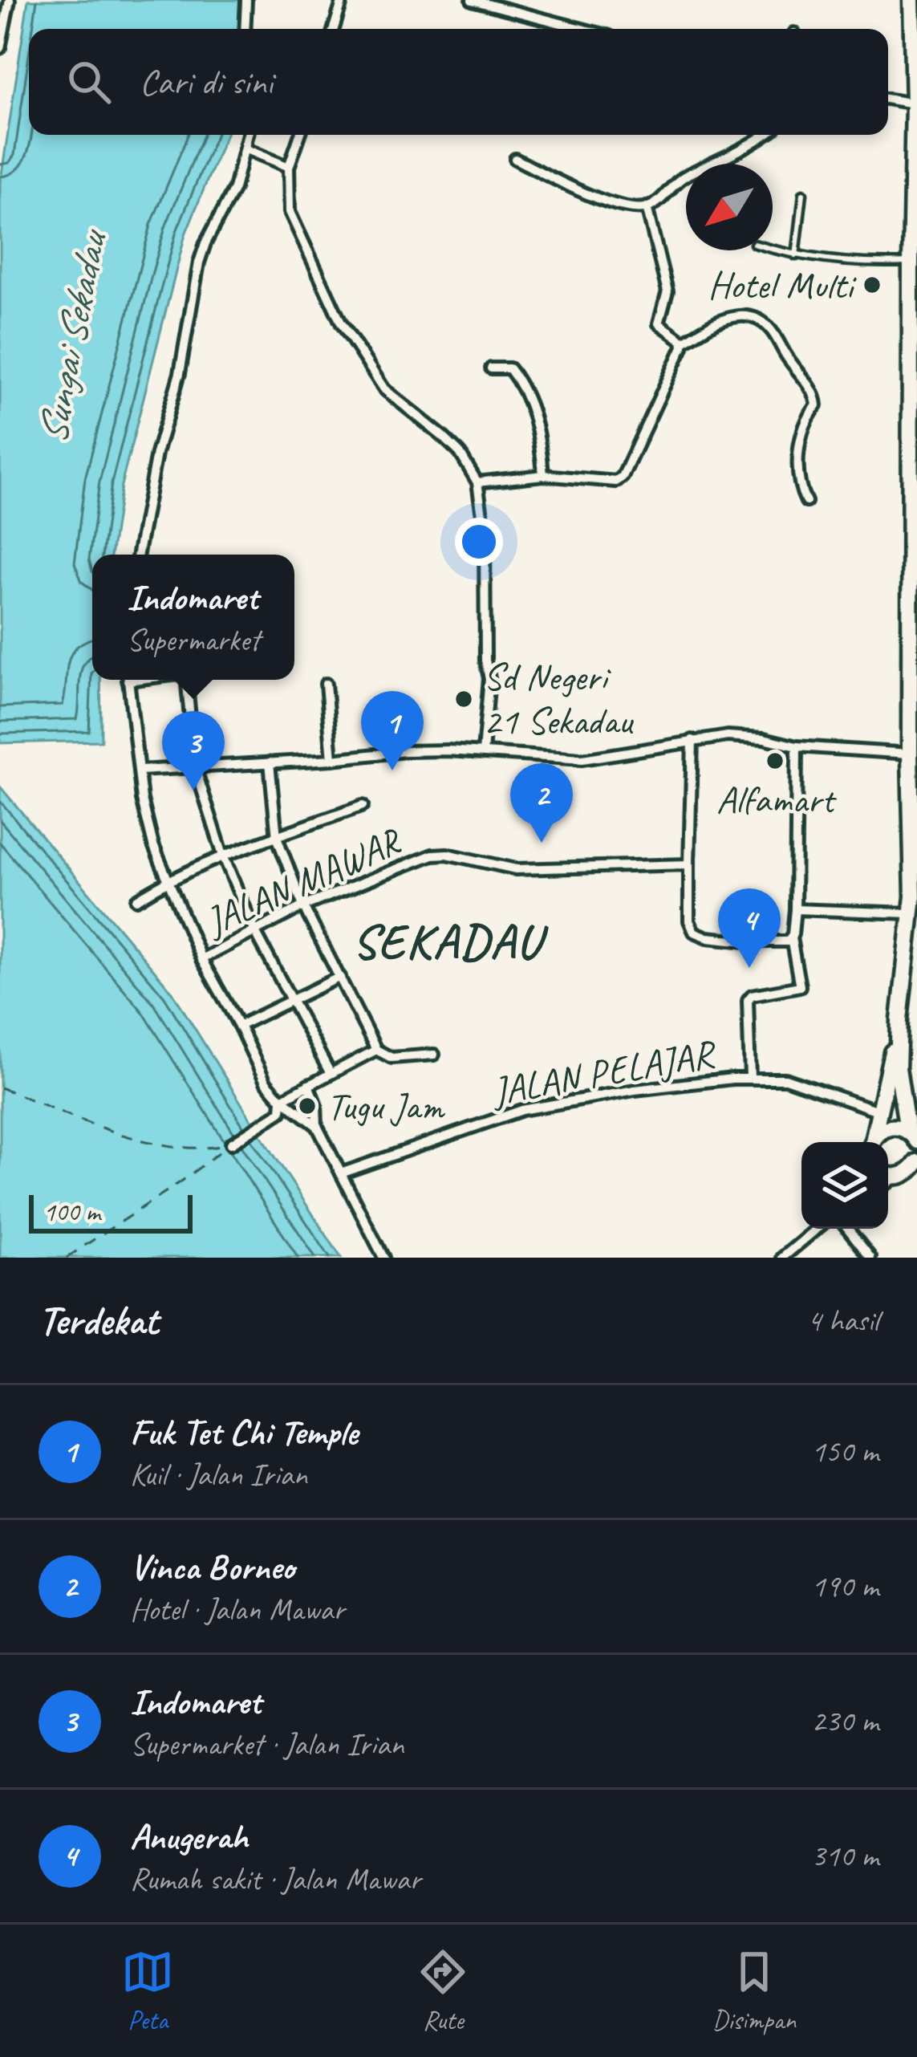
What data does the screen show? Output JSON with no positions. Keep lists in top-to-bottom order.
{
  "streets": {
    "street": ["JALAN MAWAR", "JALAN PELAJAR"]
  },
  "districts": ["SEKADAU"],
  "water": ["Sungai Sekadau"],
  "places": [
    "Hotel Multi",
    "Sd Negeri 21 Sekadau",
    "Alfamart",
    "Tugu Jam"
  ],
  "scale_bar": "100 m",
  "north": "bottom left",
  "page": {
    "search": "Cari di sini",
    "popup": ["Indomaret", "Supermarket"],
    "pins": [
      "1",
      "3",
      "2",
      "4"
    ],
    "scale": "100 m",
    "heading": ["Terdekat", "4 hasil"],
    "list": [
      {
        "mark": "1",
        "name": "Fuk Tet Chi Temple",
        "note": "Kuil · Jalan Irian",
        "value": "150 m"
      },
      {
        "mark": "2",
        "name": "Vinca Borneo",
        "note": "Hotel · Jalan Mawar",
        "value": "190 m"
      },
      {
        "mark": "3",
        "name": "Indomaret",
        "note": "Supermarket · Jalan Irian",
        "value": "230 m"
      },
      {
        "mark": "4",
        "name": "Anugerah",
        "note": "Rumah sakit · Jalan Mawar",
        "value": "310 m"
      }
    ],
    "nav": ["Peta", "Rute", "Disimpan"]
  }
}
